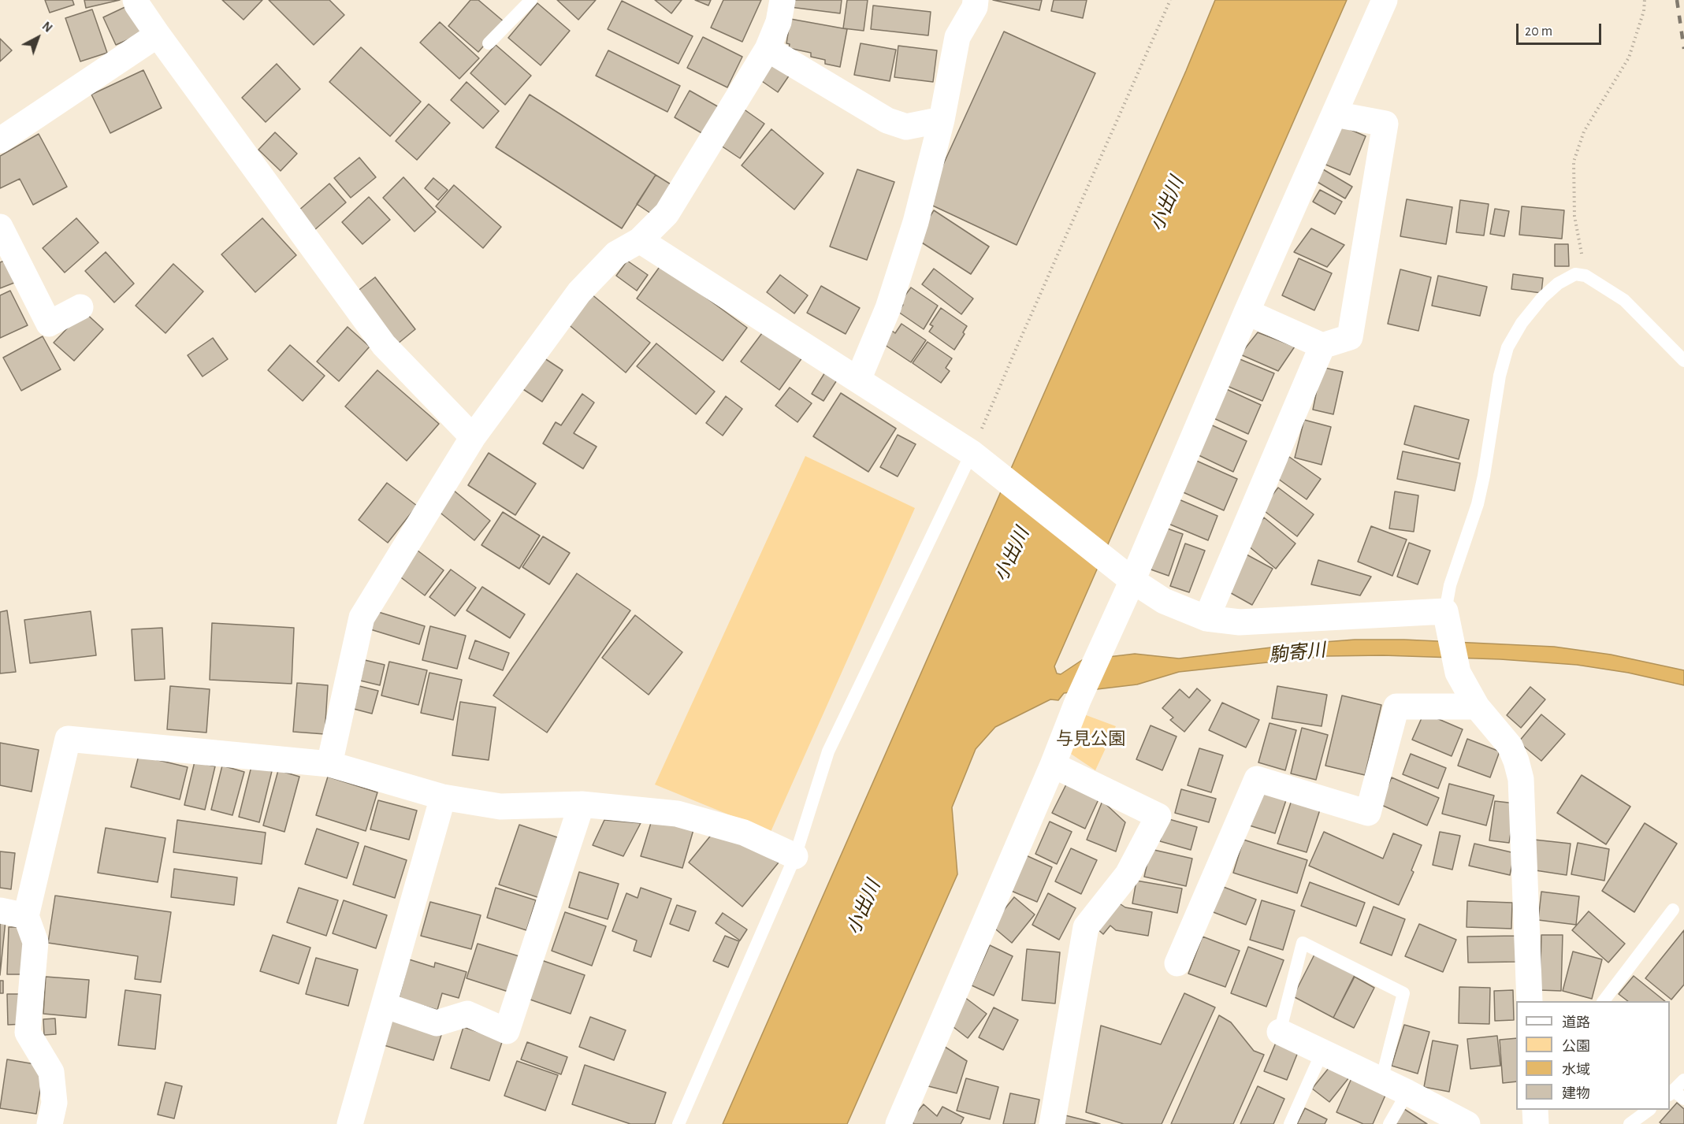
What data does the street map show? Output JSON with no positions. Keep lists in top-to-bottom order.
{
  "water": ["小出川", "駒寄川"],
  "parks": ["与見公園"],
  "legend": [
    "道路",
    "公園",
    "水域",
    "建物"
  ],
  "scale_bar": "20 m",
  "north": "top right"
}
